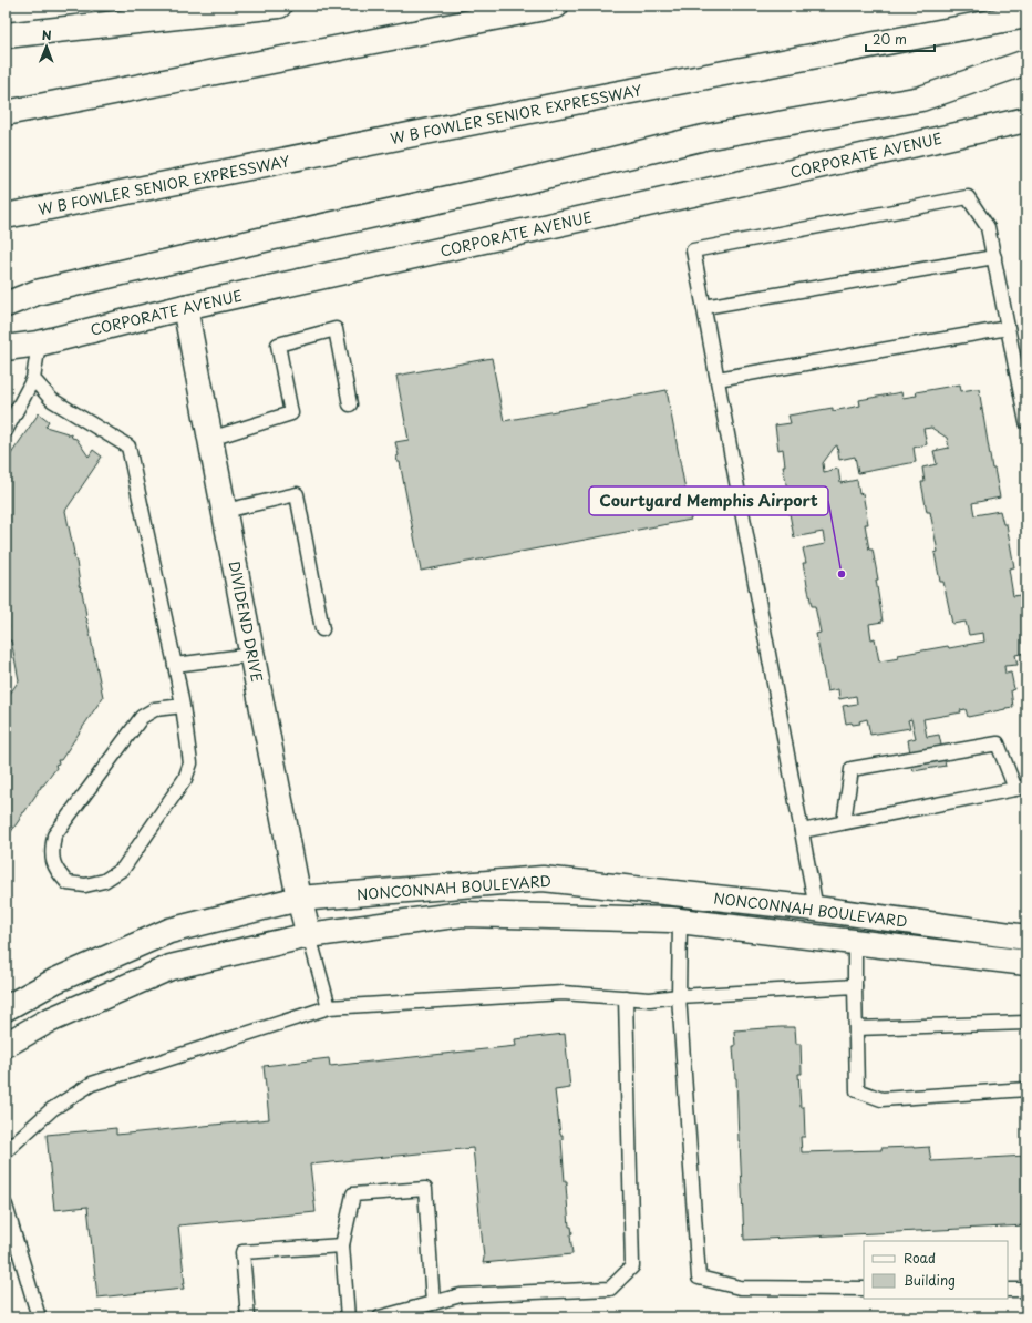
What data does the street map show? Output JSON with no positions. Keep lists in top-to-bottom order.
{
  "streets": {
    "main road": [
      "W B FOWLER SENIOR EXPRESSWAY",
      "CORPORATE AVENUE",
      "DIVIDEND DRIVE",
      "NONCONNAH BOULEVARD"
    ]
  },
  "crossings": [
    ["CORPORATE AVENUE", "DIVIDEND DRIVE"],
    ["DIVIDEND DRIVE", "NONCONNAH BOULEVARD"]
  ],
  "places": ["Courtyard Memphis Airport"],
  "legend": ["Road", "Building"],
  "scale_bar": "20 m",
  "north": "top"
}
